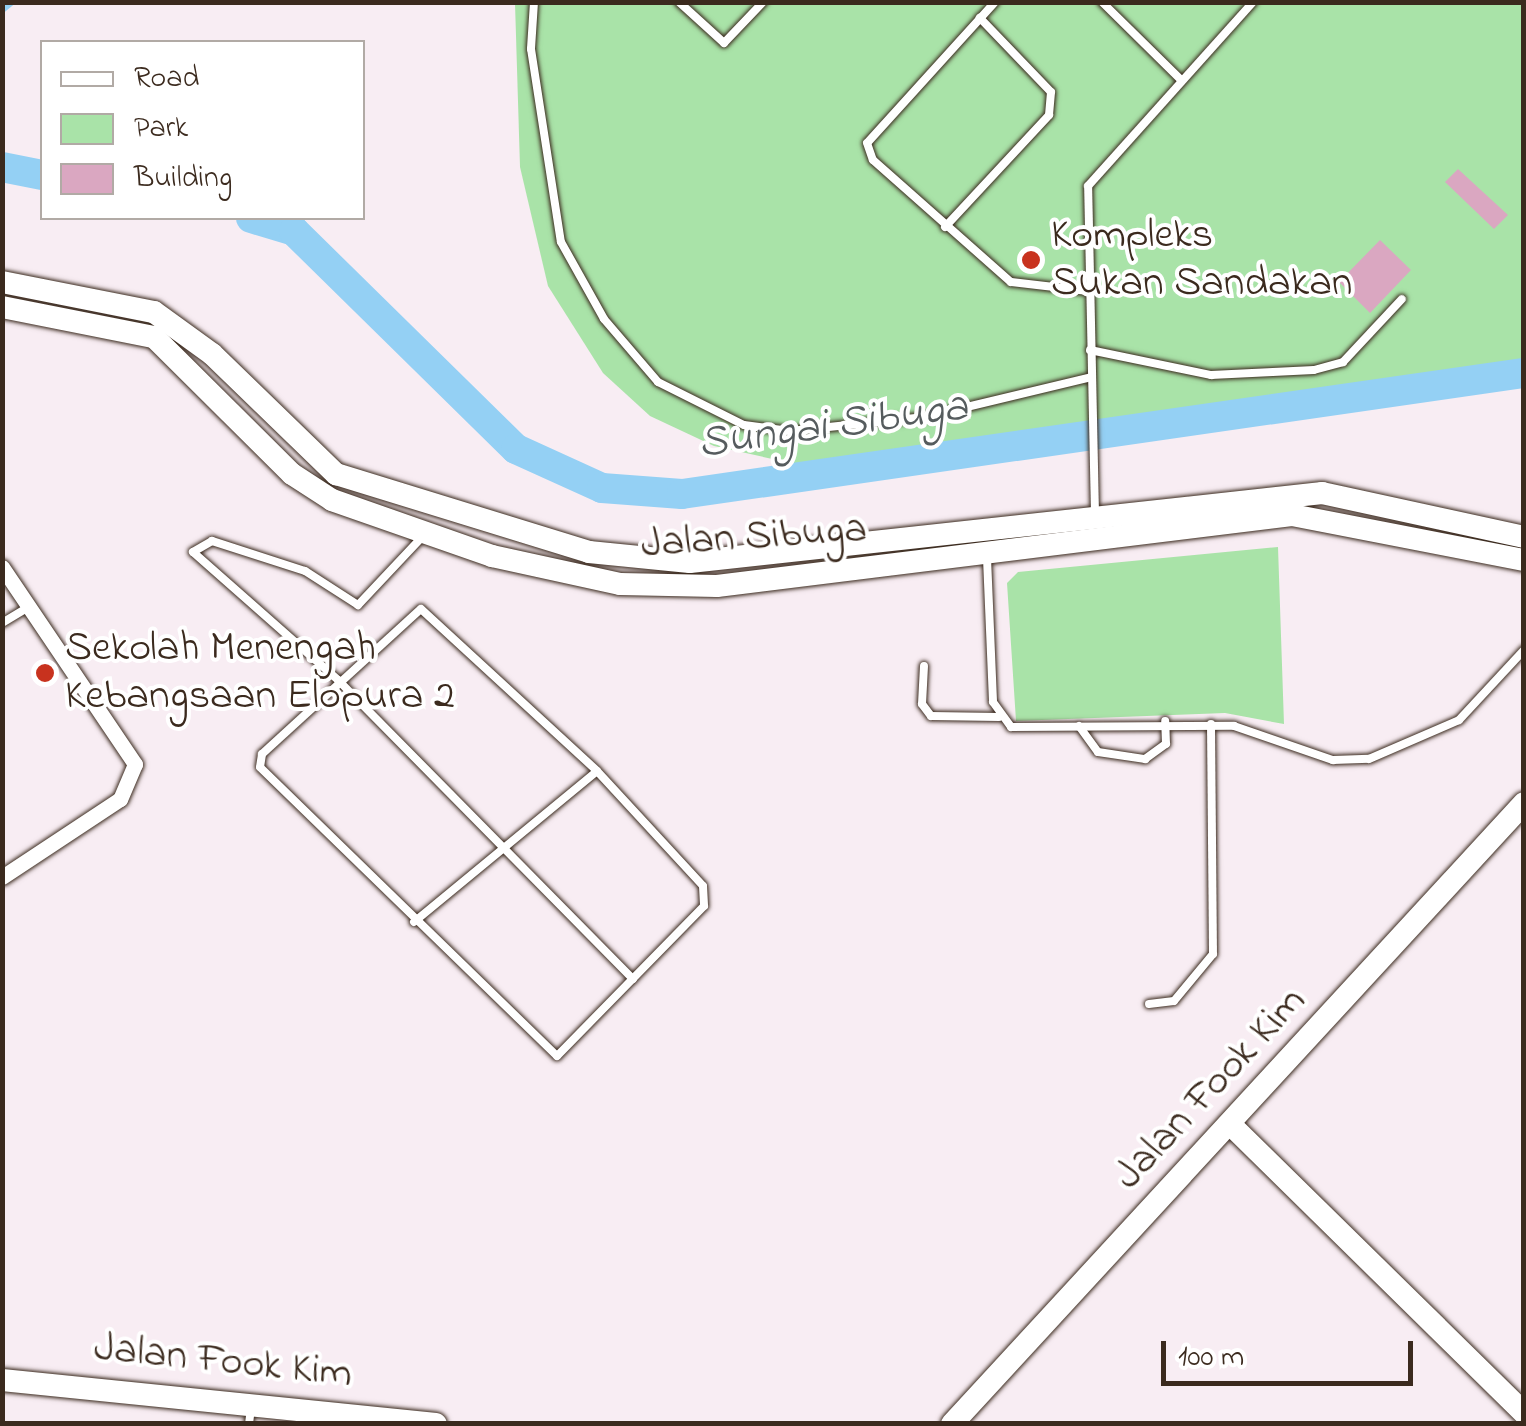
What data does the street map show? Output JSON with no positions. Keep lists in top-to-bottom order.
{
  "streets": {
    "main road": ["Jalan Sibuga", "Jalan Fook Kim"]
  },
  "water": ["Sungai Sibuga"],
  "places": ["Kompleks Sukan Sandakan", "Sekolah Menengah Kebangsaan Elopura 2"],
  "legend": ["Road", "Park", "Building"],
  "scale_bar": "100 m"
}
